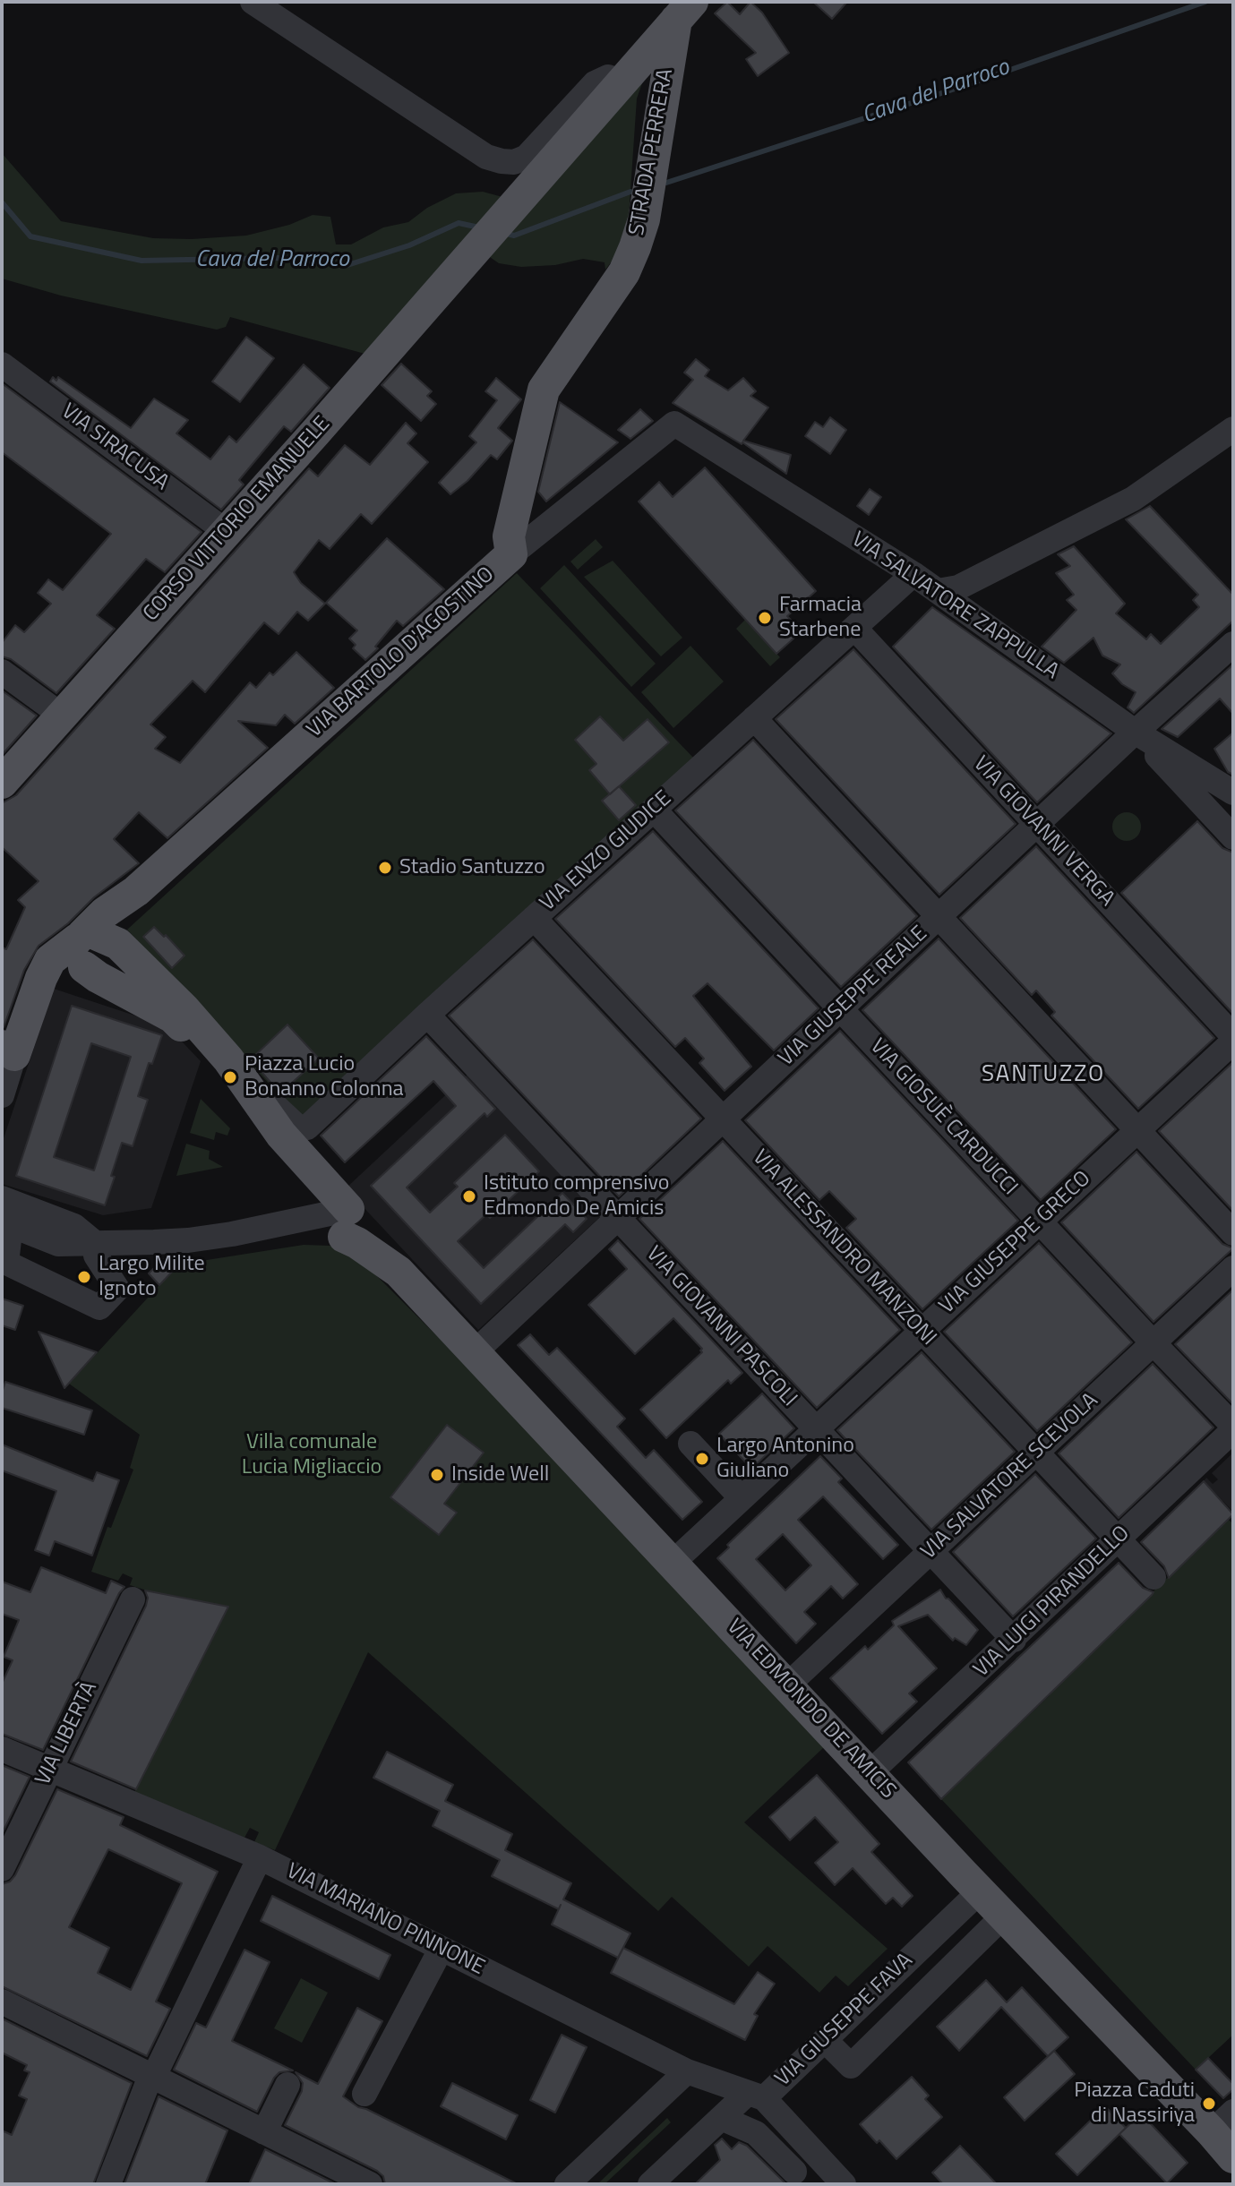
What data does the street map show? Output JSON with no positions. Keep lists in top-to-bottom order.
{
  "streets": {
    "main road": [
      "STRADA PERRERA",
      "CORSO VITTORIO EMANUELE",
      "VIA BARTOLO D'AGOSTINO",
      "VIA EDMONDO DE AMICIS"
    ],
    "street": [
      "VIA SIRACUSA",
      "VIA SALVATORE ZAPPULLA",
      "VIA GIOVANNI VERGA",
      "VIA ENZO GIUDICE",
      "VIA GIUSEPPE REALE",
      "VIA GIOSUÈ CARDUCCI",
      "VIA GIUSEPPE GRECO",
      "VIA ALESSANDRO MANZONI",
      "VIA GIOVANNI PASCOLI",
      "VIA SALVATORE SCEVOLA",
      "VIA LUIGI PIRANDELLO",
      "VIA LIBERTÀ",
      "VIA MARIANO PINNONE",
      "VIA GIUSEPPE FAVA"
    ]
  },
  "crossings": [
    ["STRADA PERRERA", "CORSO VITTORIO EMANUELE"],
    ["STRADA PERRERA", "VIA BARTOLO D'AGOSTINO"],
    ["VIA SIRACUSA", "CORSO VITTORIO EMANUELE"],
    ["VIA SALVATORE ZAPPULLA", "VIA BARTOLO D'AGOSTINO"],
    ["VIA SALVATORE ZAPPULLA", "VIA ENZO GIUDICE"],
    ["VIA SALVATORE ZAPPULLA", "VIA GIUSEPPE REALE"],
    ["VIA GIOVANNI VERGA", "VIA ENZO GIUDICE"],
    ["VIA GIOVANNI VERGA", "VIA GIUSEPPE REALE"],
    ["VIA ENZO GIUDICE", "VIA GIOSUÈ CARDUCCI"],
    ["VIA ENZO GIUDICE", "VIA ALESSANDRO MANZONI"],
    ["VIA ENZO GIUDICE", "VIA GIOVANNI PASCOLI"],
    ["VIA GIUSEPPE REALE", "VIA GIOSUÈ CARDUCCI"],
    ["VIA GIUSEPPE REALE", "VIA ALESSANDRO MANZONI"],
    ["VIA GIUSEPPE REALE", "VIA GIOVANNI PASCOLI"],
    ["VIA GIUSEPPE REALE", "VIA EDMONDO DE AMICIS"],
    ["VIA GIOSUÈ CARDUCCI", "VIA GIUSEPPE GRECO"],
    ["VIA GIOSUÈ CARDUCCI", "VIA SALVATORE SCEVOLA"],
    ["VIA GIOSUÈ CARDUCCI", "VIA LUIGI PIRANDELLO"],
    ["VIA GIUSEPPE GRECO", "VIA ALESSANDRO MANZONI"],
    ["VIA GIUSEPPE GRECO", "VIA GIOVANNI PASCOLI"],
    ["VIA GIUSEPPE GRECO", "VIA EDMONDO DE AMICIS"],
    ["VIA ALESSANDRO MANZONI", "VIA SALVATORE SCEVOLA"],
    ["VIA ALESSANDRO MANZONI", "VIA LUIGI PIRANDELLO"],
    ["VIA GIOVANNI PASCOLI", "VIA SALVATORE SCEVOLA"],
    ["VIA GIOVANNI PASCOLI", "VIA LUIGI PIRANDELLO"],
    ["VIA SALVATORE SCEVOLA", "VIA EDMONDO DE AMICIS"],
    ["VIA LUIGI PIRANDELLO", "VIA EDMONDO DE AMICIS"],
    ["VIA EDMONDO DE AMICIS", "VIA GIUSEPPE FAVA"],
    ["VIA LIBERTÀ", "VIA MARIANO PINNONE"],
    ["VIA MARIANO PINNONE", "VIA GIUSEPPE FAVA"]
  ],
  "districts": ["SANTUZZO"],
  "water": ["Cava del Parroco"],
  "parks": ["Villa comunale Lucia Migliaccio"],
  "places": [
    "Farmacia Starbene",
    "Stadio Santuzzo",
    "Piazza Lucio Bonanno Colonna",
    "Istituto comprensivo Edmondo De Amicis",
    "Largo Milite Ignoto",
    "Largo Antonino Giuliano",
    "Inside Well",
    "Piazza Caduti di Nassiriya"
  ]
}
